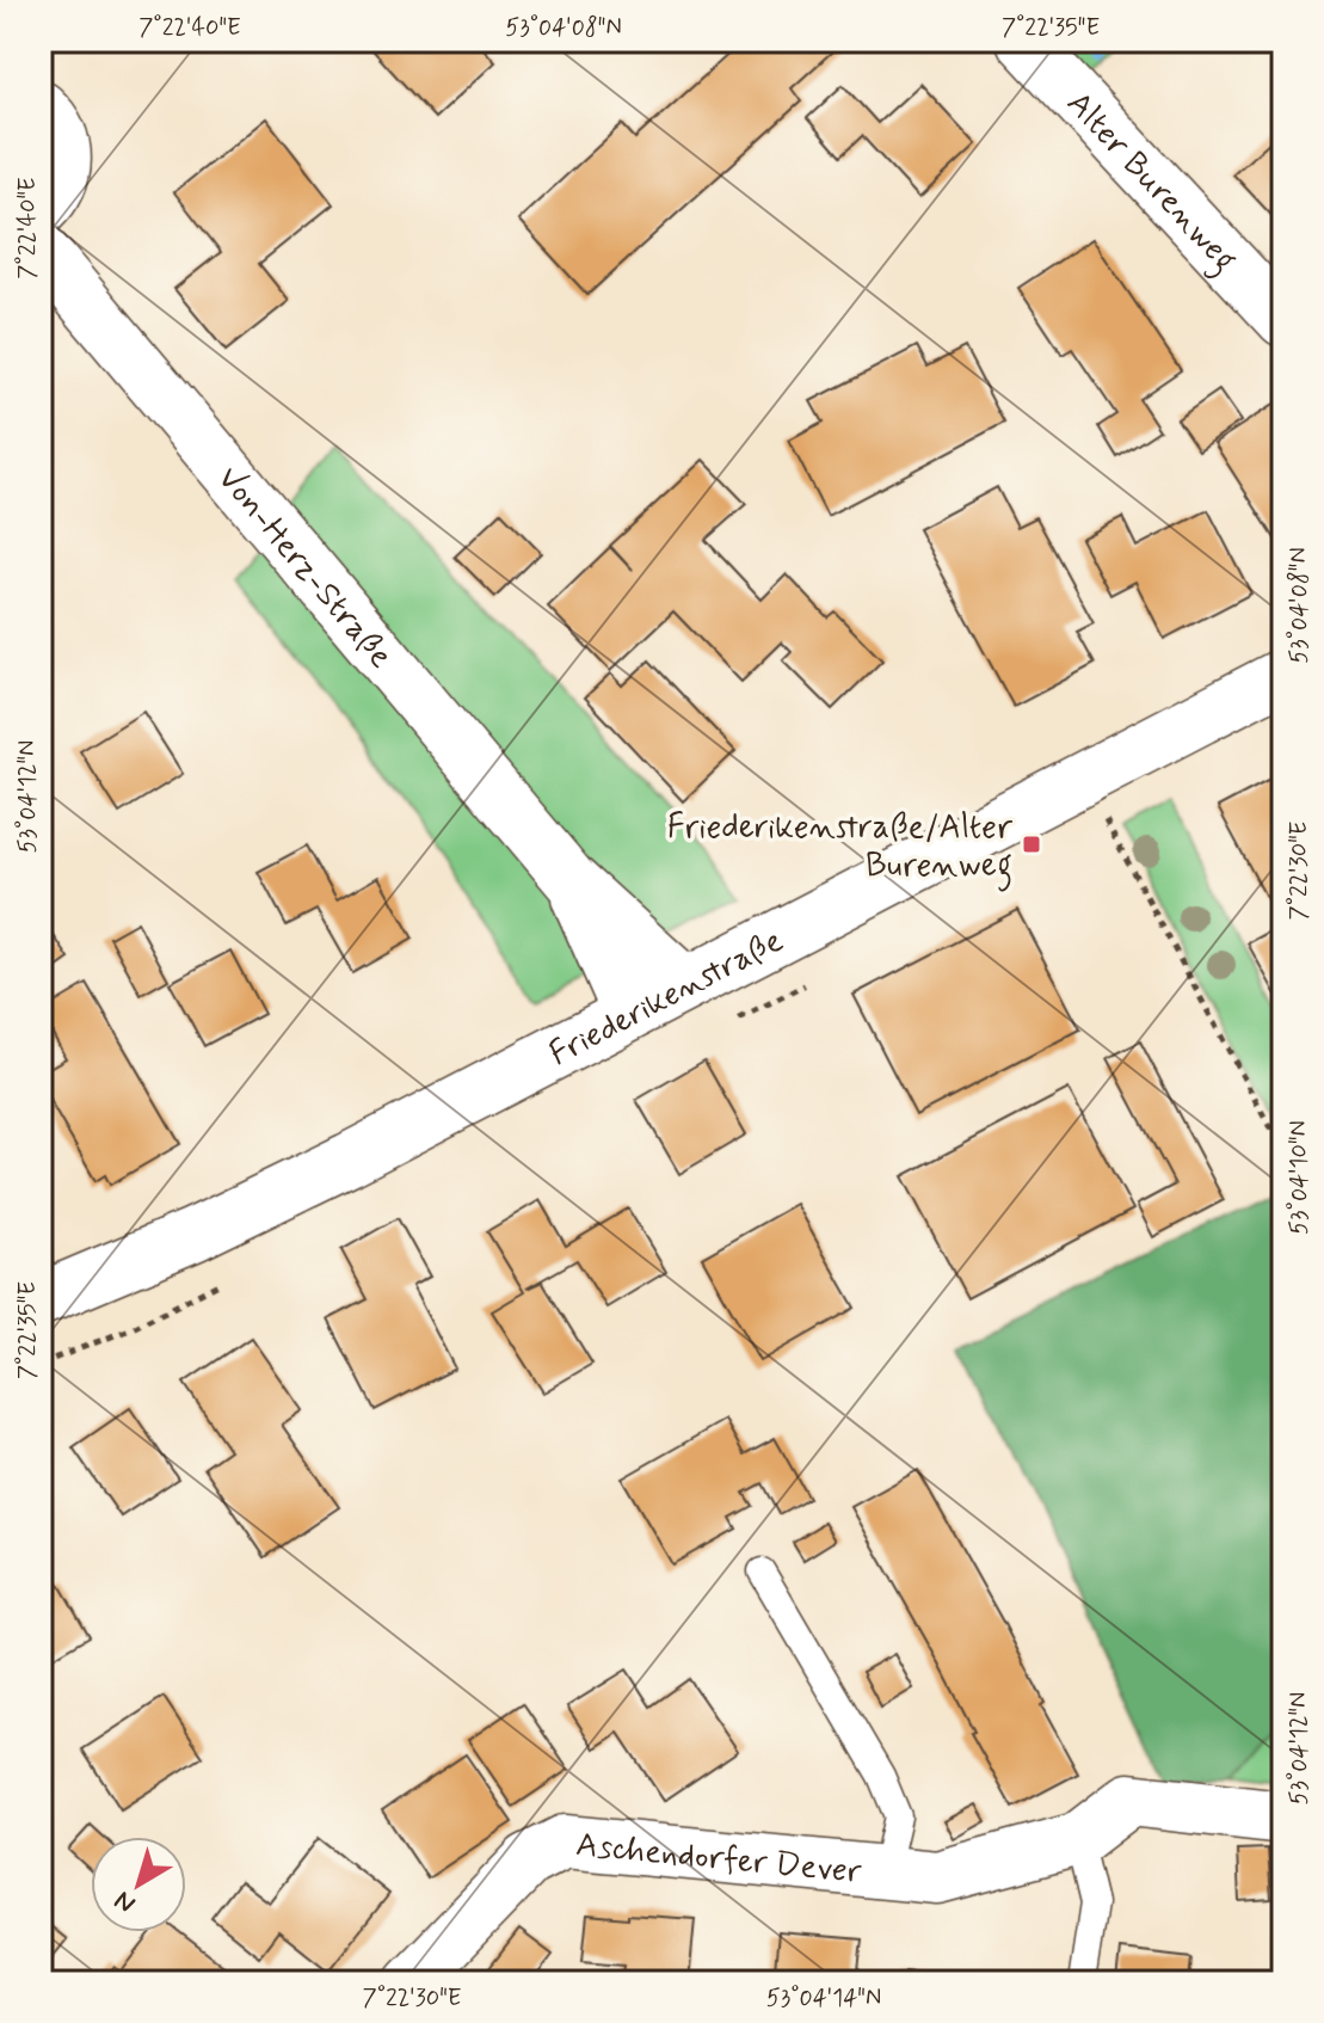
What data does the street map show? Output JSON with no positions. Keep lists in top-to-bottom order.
{
  "streets": {
    "street": [
      "Alter Burenweg",
      "Von-Herz-Straße",
      "Friederikenstraße",
      "Aschendorfer Dever"
    ]
  },
  "places": {
    "transit": ["Friederikenstraße/Alter Burenweg"]
  },
  "north": "bottom left",
  "coordinates": [
    "7°22'40\"E",
    "53°04'08\"N",
    "7°22'35\"E",
    "53°04'12\"N",
    "7°22'30\"E",
    "53°04'10\"N",
    "53°04'14\"N"
  ]
}
